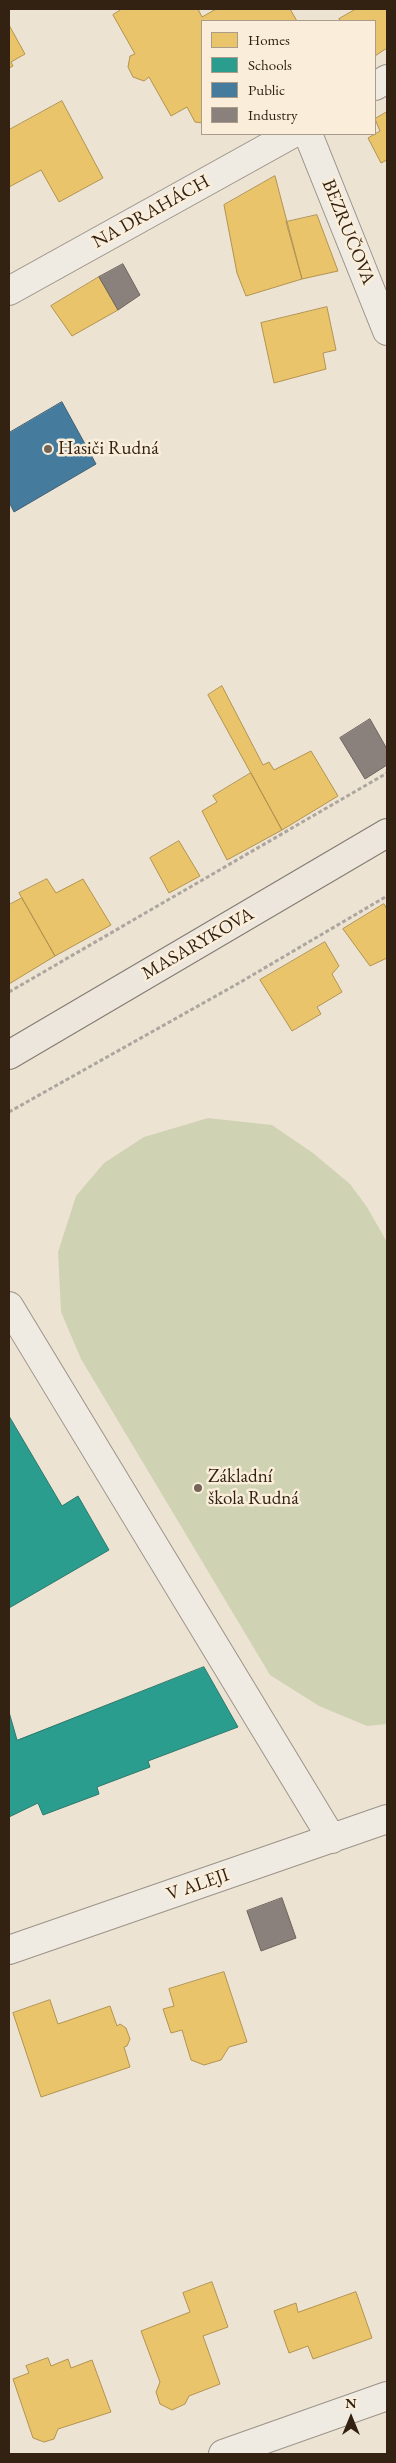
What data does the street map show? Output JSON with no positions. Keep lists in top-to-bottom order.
{
  "streets": {
    "main road": ["MASARYKOVA"],
    "street": ["NA DRAHÁCH", "BEZRUČOVA", "V ALEJI"]
  },
  "places": ["Hasiči Rudná", "Základní škola Rudná"],
  "legend": [
    "Homes",
    "Schools",
    "Public",
    "Industry"
  ],
  "north": "top"
}
